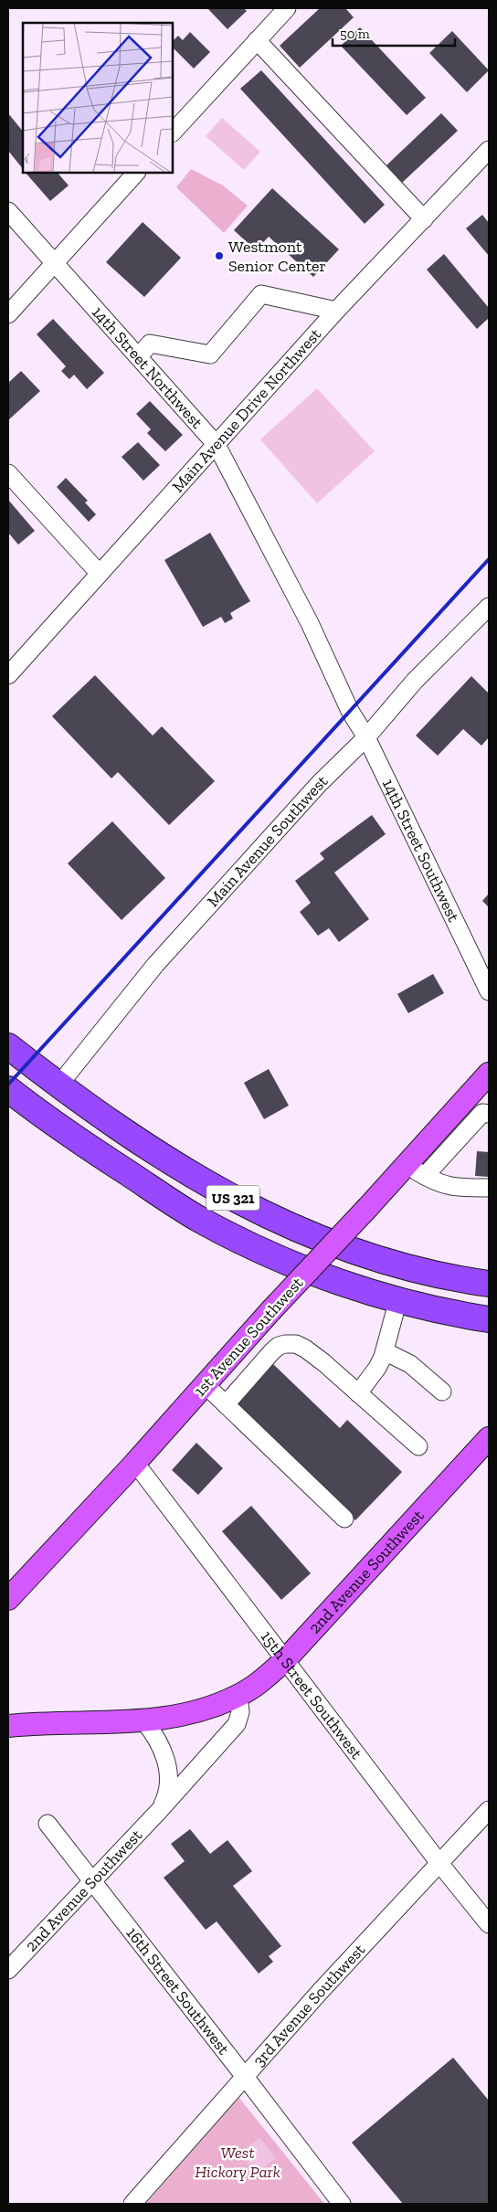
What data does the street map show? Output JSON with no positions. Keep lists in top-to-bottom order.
{
  "streets": {
    "highway": ["US 321"],
    "main road": ["1st Avenue Southwest", "2nd Avenue Southwest"],
    "street": [
      "14th Street Northwest",
      "Main Avenue Drive Northwest",
      "Main Avenue Southwest",
      "14th Street Southwest",
      "15th Street Southwest",
      "16th Street Southwest",
      "3rd Avenue Southwest"
    ]
  },
  "crossings": [
    ["14th Street Northwest", "Main Avenue Drive Northwest"],
    ["14th Street Northwest", "14th Street Southwest"],
    ["Main Avenue Southwest", "14th Street Southwest"],
    ["Main Avenue Southwest", "US 321"],
    ["1st Avenue Southwest", "15th Street Southwest"],
    ["2nd Avenue Southwest", "15th Street Southwest"],
    ["2nd Avenue Southwest", "16th Street Southwest"],
    ["15th Street Southwest", "3rd Avenue Southwest"],
    ["16th Street Southwest", "3rd Avenue Southwest"]
  ],
  "parks": ["West Hickory Park"],
  "places": ["Westmont Senior Center"],
  "scale_bar": "50 m"
}
